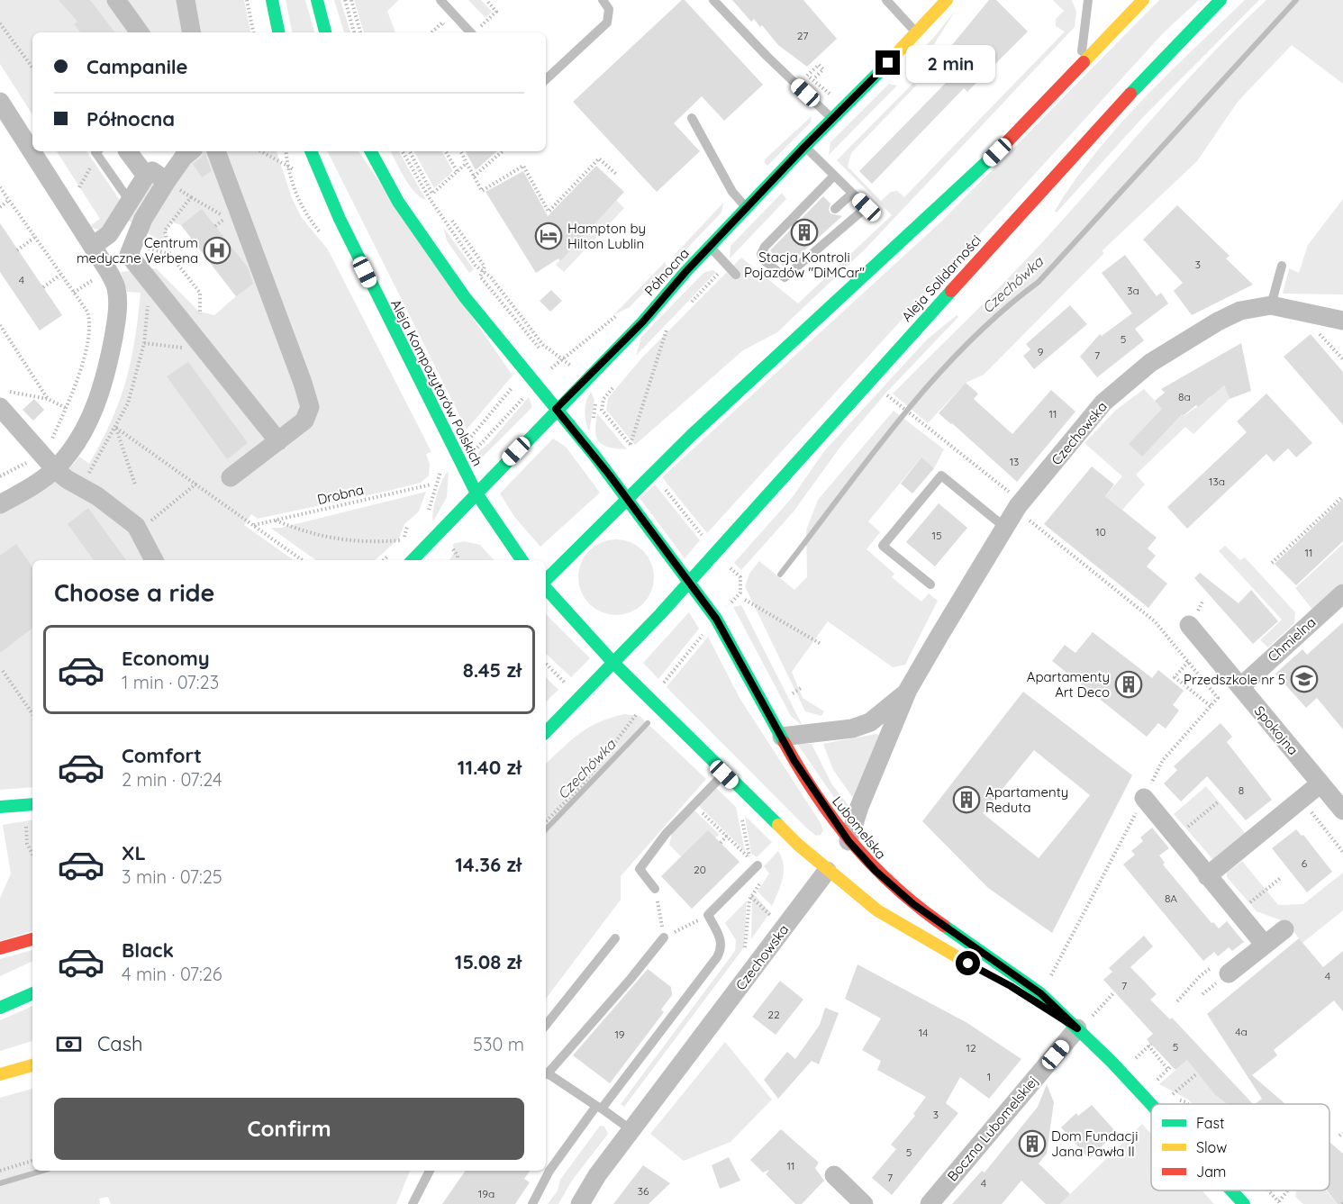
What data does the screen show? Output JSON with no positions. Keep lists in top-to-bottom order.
{
  "streets": {
    "street": [
      "Północna",
      "Aleja Solidarności",
      "Aleja Kompozytorów Polskich",
      "Czechowska",
      "Chmielna",
      "Spokojna",
      "Lubomelska",
      "Boczna Lubomelskiej"
    ],
    "path": ["Drobna"]
  },
  "crossings": [
    ["Północna", "Aleja Kompozytorów Polskich"],
    ["Aleja Solidarności", "Lubomelska"],
    ["Czechowska", "Lubomelska"],
    ["Chmielna", "Spokojna"],
    ["Lubomelska", "Boczna Lubomelskiej"]
  ],
  "water": ["Czechówka"],
  "places": {
    "building": [
      "Stacja Kontroli Pojazdów \"DiMCar\"",
      "Apartamenty Art Deco",
      "Apartamenty Reduta",
      "Dom Fundacji Jana Pawła II"
    ],
    "hotel": ["Hampton by Hilton Lublin"],
    "hospital": ["Centrum medyczne Verbena"],
    "school or university": ["Przedszkole nr 5"]
  },
  "house_numbers": [
    "27",
    "3",
    "4",
    "3a",
    "5",
    "9",
    "7",
    "8a",
    "11",
    "13",
    "13a",
    "10",
    "15",
    "11",
    "8",
    "6",
    "20",
    "8A",
    "4",
    "7",
    "22",
    "4a",
    "14",
    "19",
    "5",
    "12",
    "1",
    "3",
    "5",
    "11",
    "7",
    "4",
    "36",
    "19a"
  ],
  "legend": ["Fast", "Slow", "Jam"],
  "page": {
    "banner": ["Campanile", "Północna"],
    "bubble": "2 min",
    "heading": "Choose a ride",
    "list": [
      {
        "name": "Economy",
        "note": "1 min · 07:23",
        "value": "8.45 zł"
      },
      {
        "name": "Comfort",
        "note": "2 min · 07:24",
        "value": "11.40 zł"
      },
      {
        "name": "XL",
        "note": "3 min · 07:25",
        "value": "14.36 zł"
      },
      {
        "name": "Black",
        "note": "4 min · 07:26",
        "value": "15.08 zł"
      }
    ],
    "pay": ["Cash", "530 m"],
    "buttons": "Confirm"
  }
}
